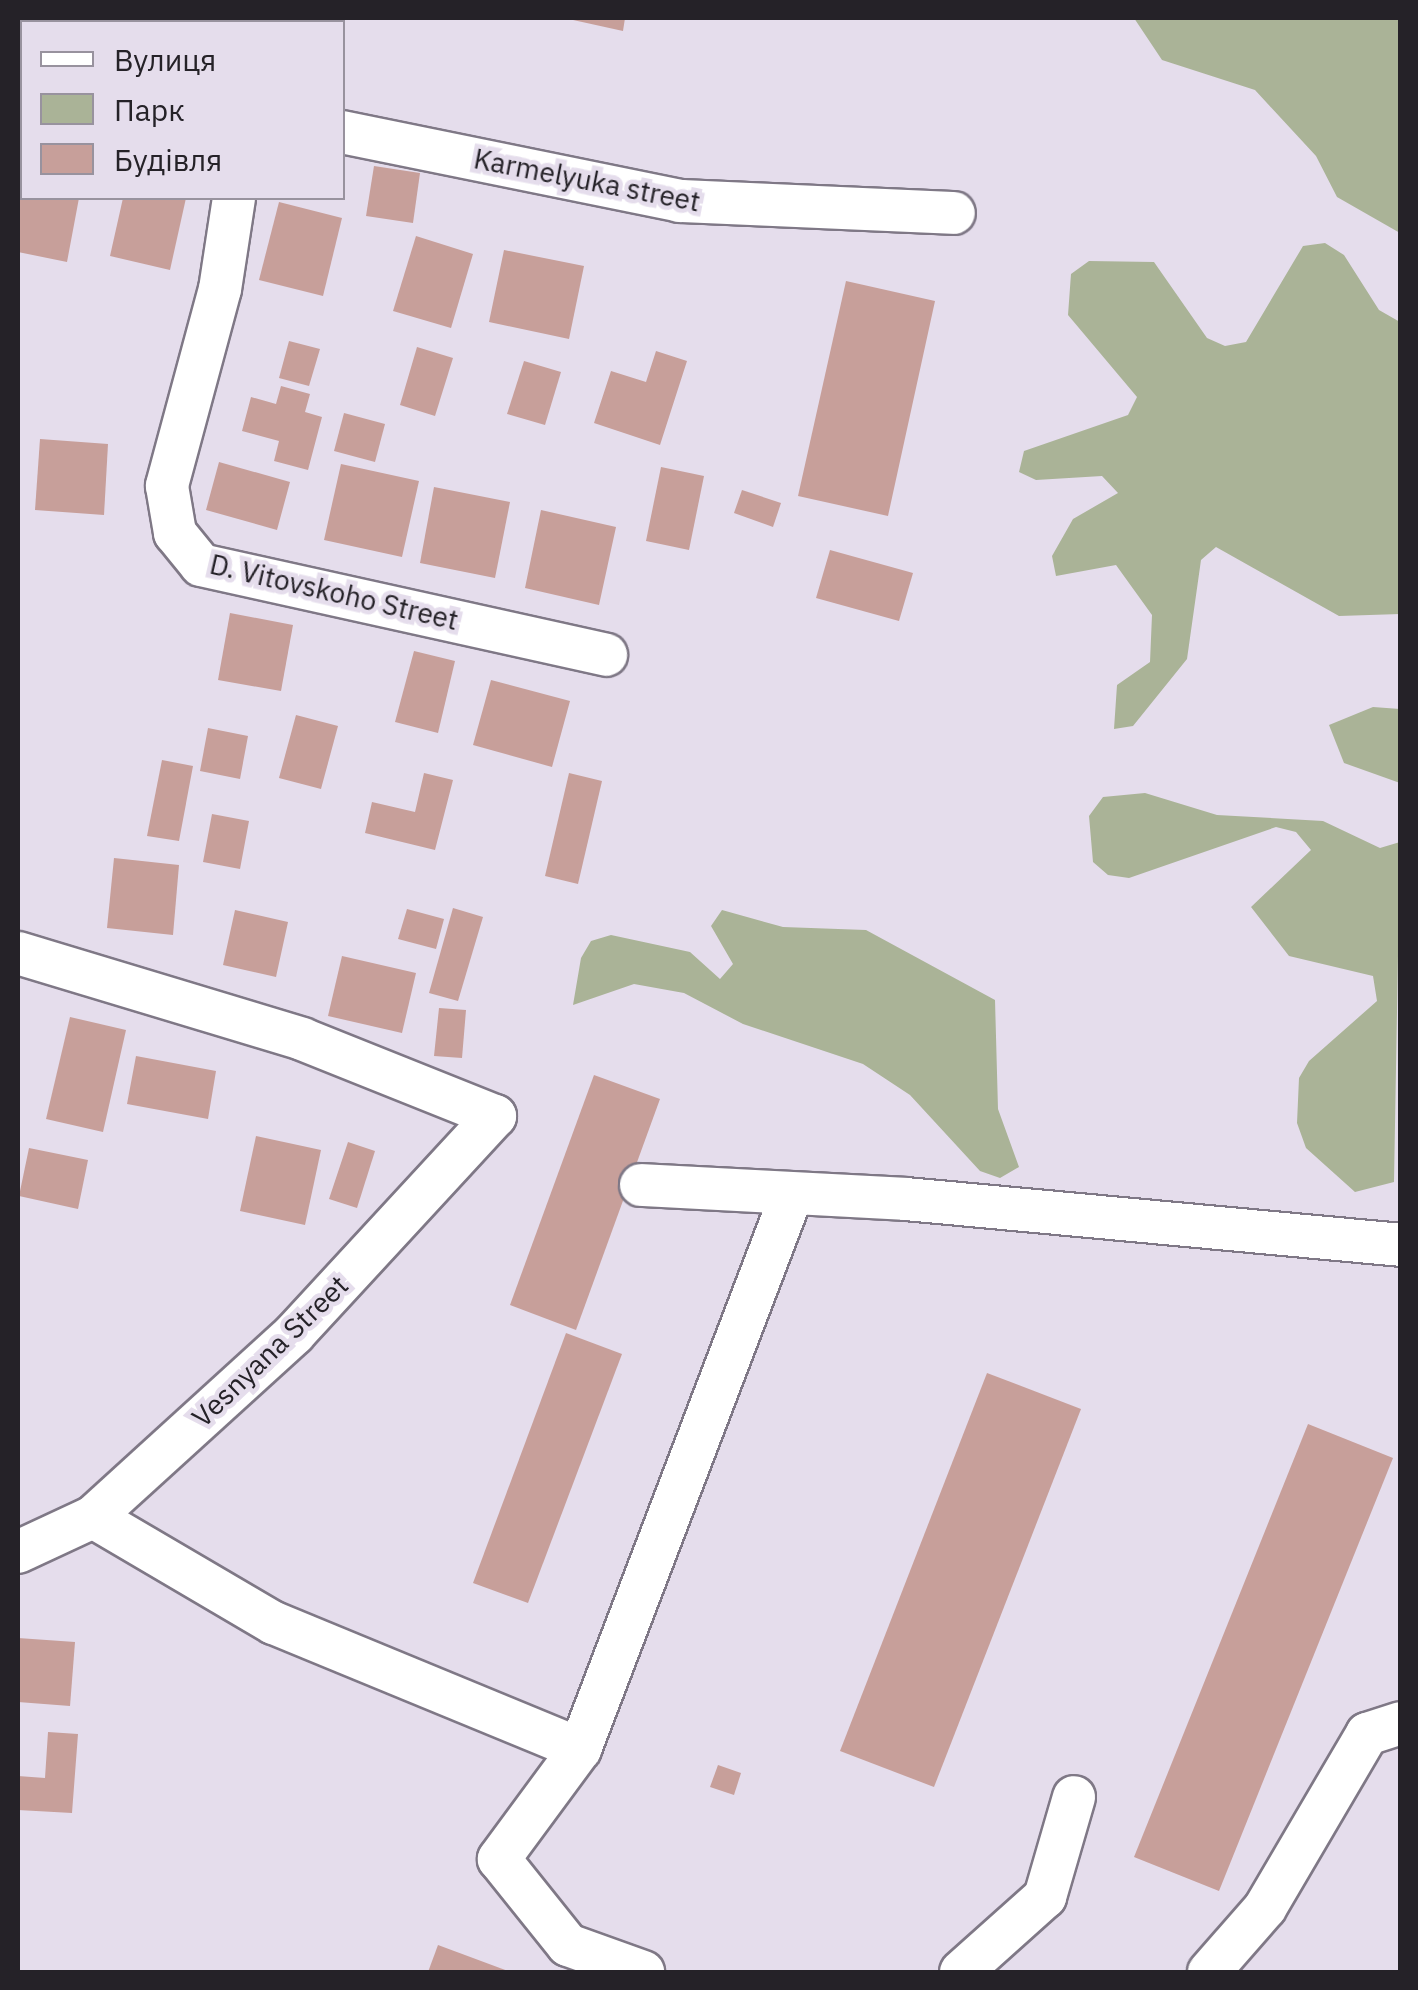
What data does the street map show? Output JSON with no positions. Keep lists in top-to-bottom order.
{
  "streets": {
    "street": ["Karmelyuka street", "D. Vitovskoho Street", "Vesnyana Street"]
  },
  "legend": ["Вулиця", "Парк", "Будівля"]
}
